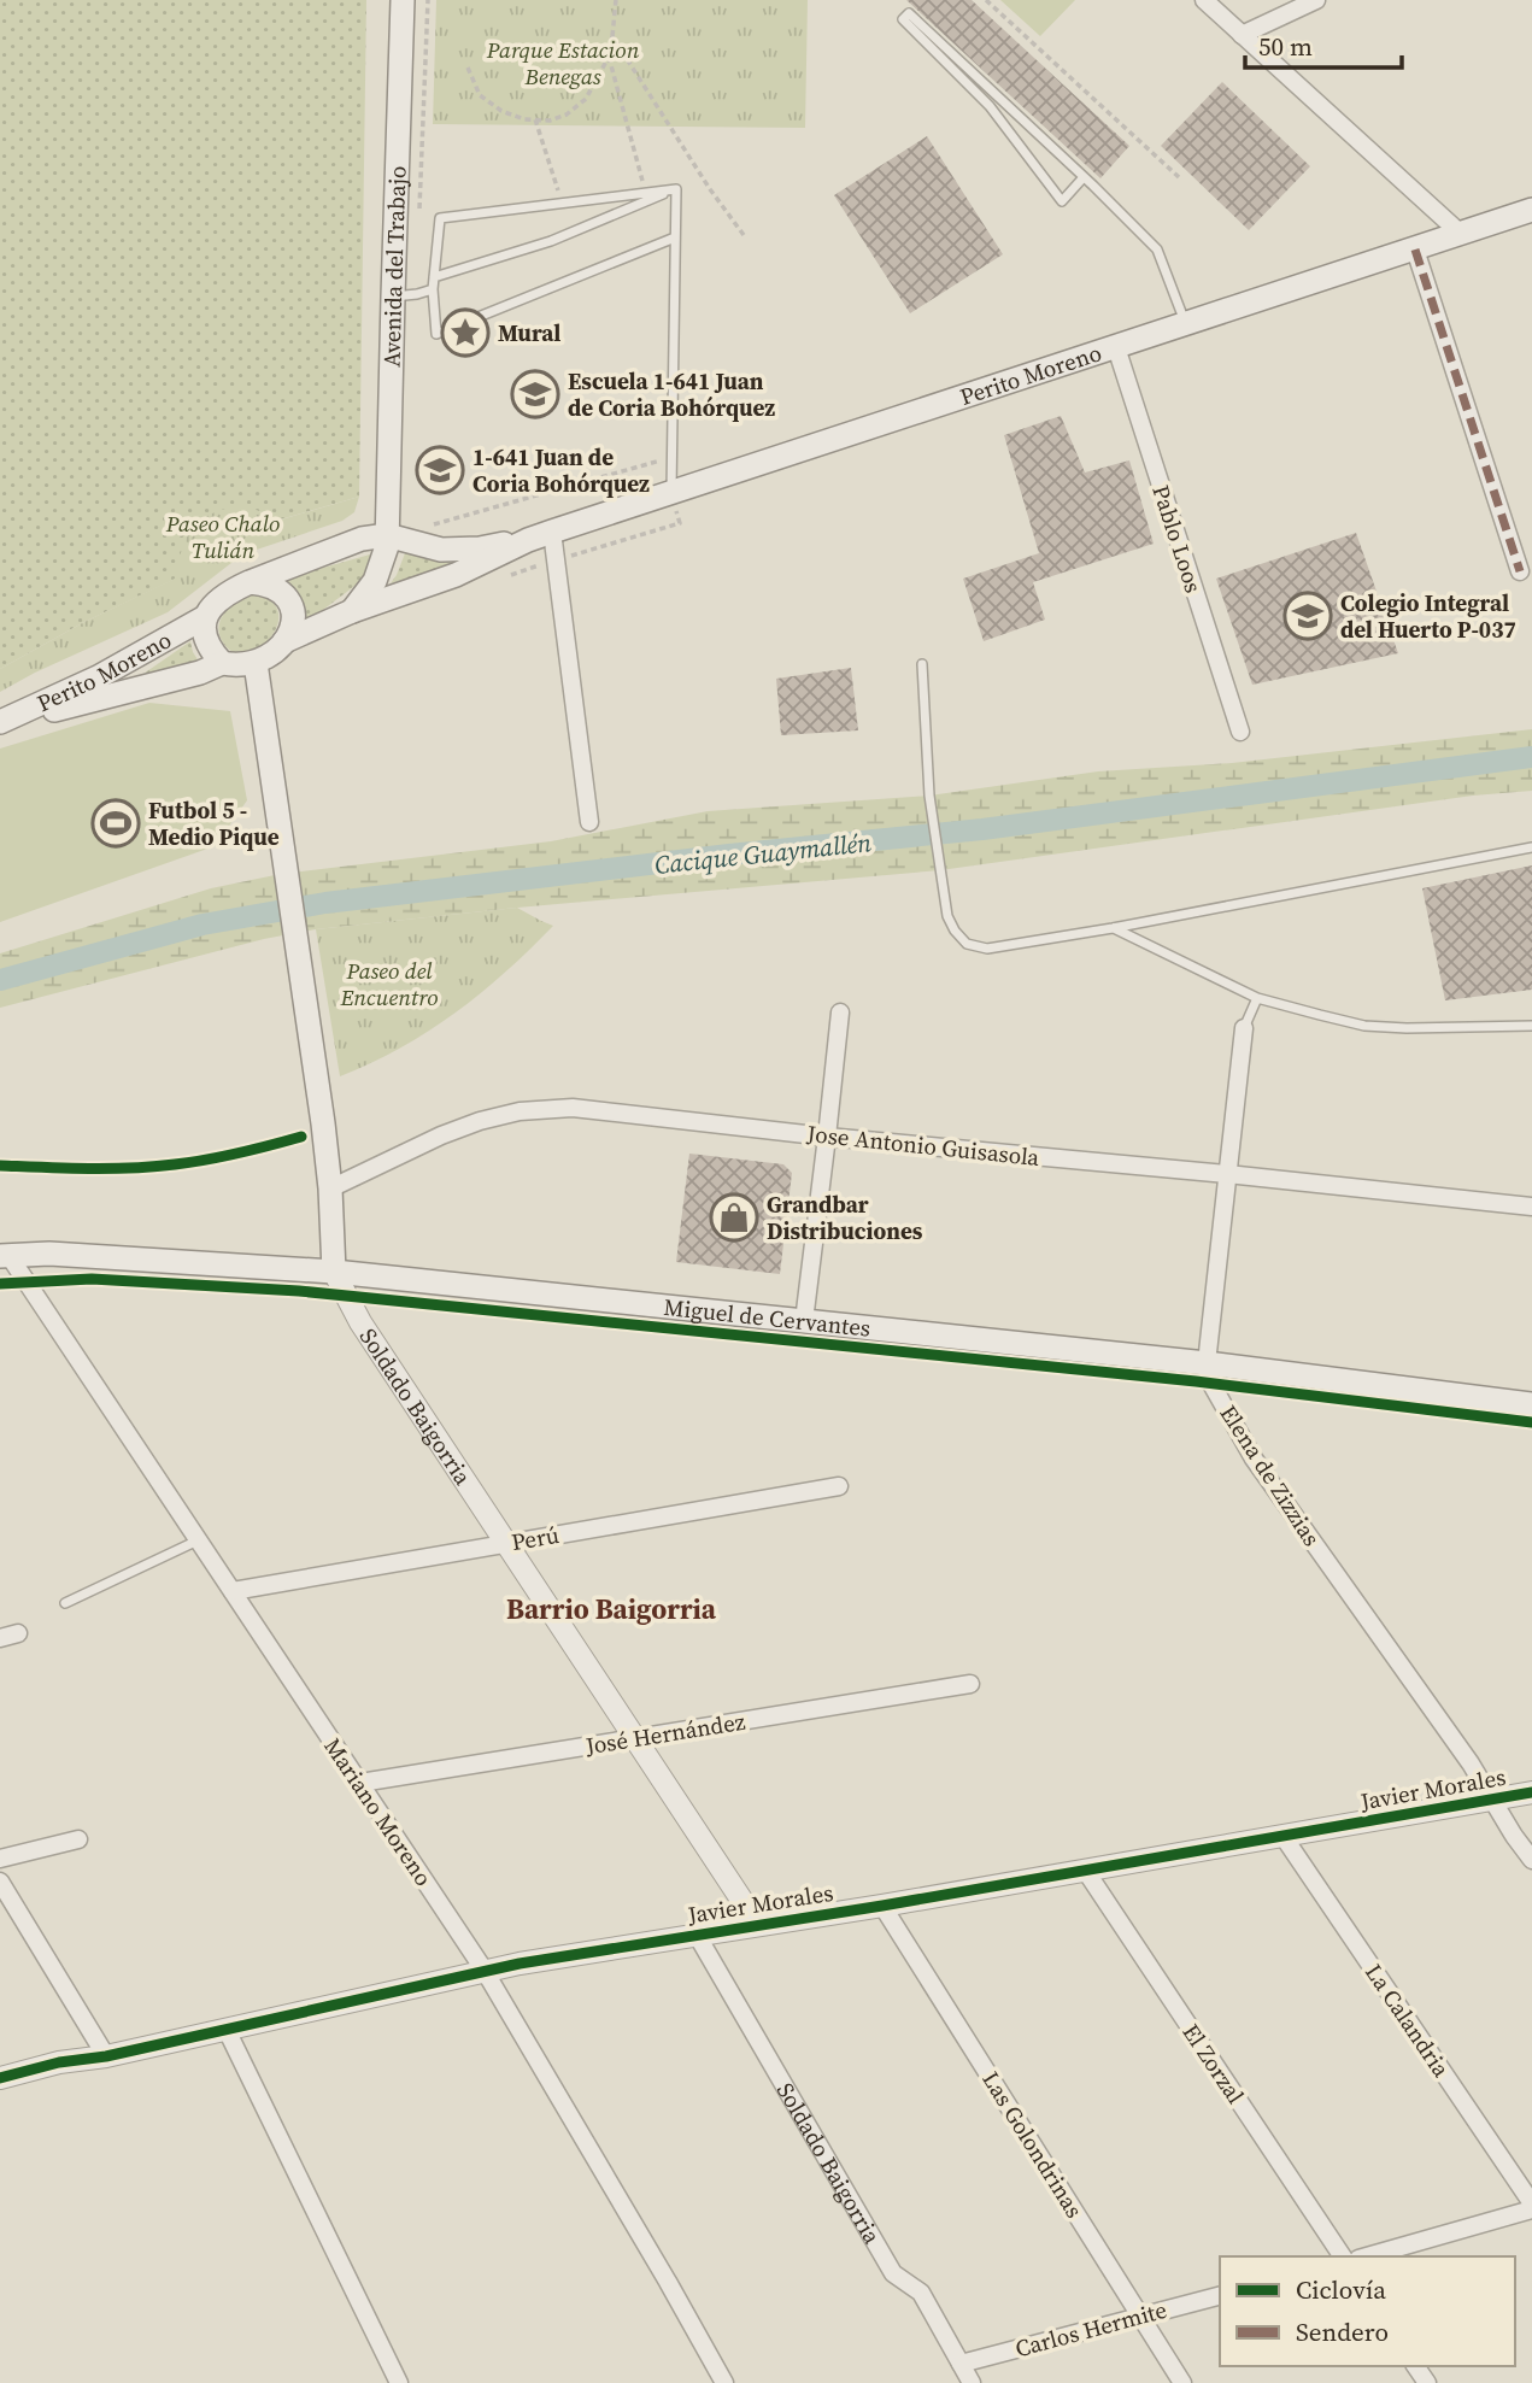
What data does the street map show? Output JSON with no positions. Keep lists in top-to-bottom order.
{
  "streets": {
    "main road": [
      "Avenida del Trabajo",
      "Perito Moreno",
      "Miguel de Cervantes",
      "Soldado Baigorria"
    ],
    "street": [
      "Pablo Loos",
      "Jose Antonio Guisasola",
      "Elena de Zizzias",
      "Perú",
      "José Hernández",
      "Javier Morales",
      "Mariano Moreno",
      "La Calandria",
      "El Zorzal",
      "Las Golondrinas",
      "Carlos Hermite"
    ]
  },
  "crossings": [
    ["Avenida del Trabajo", "Perito Moreno"],
    ["Perito Moreno", "Pablo Loos"],
    ["Perito Moreno", "Soldado Baigorria"],
    ["Jose Antonio Guisasola", "Soldado Baigorria"],
    ["Jose Antonio Guisasola", "Elena de Zizzias"],
    ["Miguel de Cervantes", "Soldado Baigorria"],
    ["Miguel de Cervantes", "Elena de Zizzias"],
    ["Miguel de Cervantes", "Mariano Moreno"],
    ["Soldado Baigorria", "Perú"],
    ["Soldado Baigorria", "José Hernández"],
    ["Soldado Baigorria", "Javier Morales"],
    ["Soldado Baigorria", "Carlos Hermite"],
    ["Elena de Zizzias", "Javier Morales"],
    ["Perú", "Mariano Moreno"],
    ["José Hernández", "Mariano Moreno"],
    ["Javier Morales", "Mariano Moreno"],
    ["Javier Morales", "La Calandria"],
    ["Javier Morales", "El Zorzal"],
    ["Javier Morales", "Las Golondrinas"],
    ["Las Golondrinas", "Carlos Hermite"]
  ],
  "districts": ["Barrio Baigorria"],
  "water": ["Cacique Guaymallén"],
  "parks": ["Parque Estacion Benegas", "Paseo Chalo Tulián", "Paseo del Encuentro"],
  "places": {
    "place": ["Mural"],
    "school or university": ["Escuela 1-641 Juan de Coria Bohórquez", "1-641 Juan de Coria Bohórquez", "Colegio Integral del Huerto P-037"],
    "sports": ["Futbol 5 - Medio Pique"],
    "shop": ["Grandbar Distribuciones"]
  },
  "legend": ["Ciclovía", "Sendero"],
  "scale_bar": "50 m"
}
